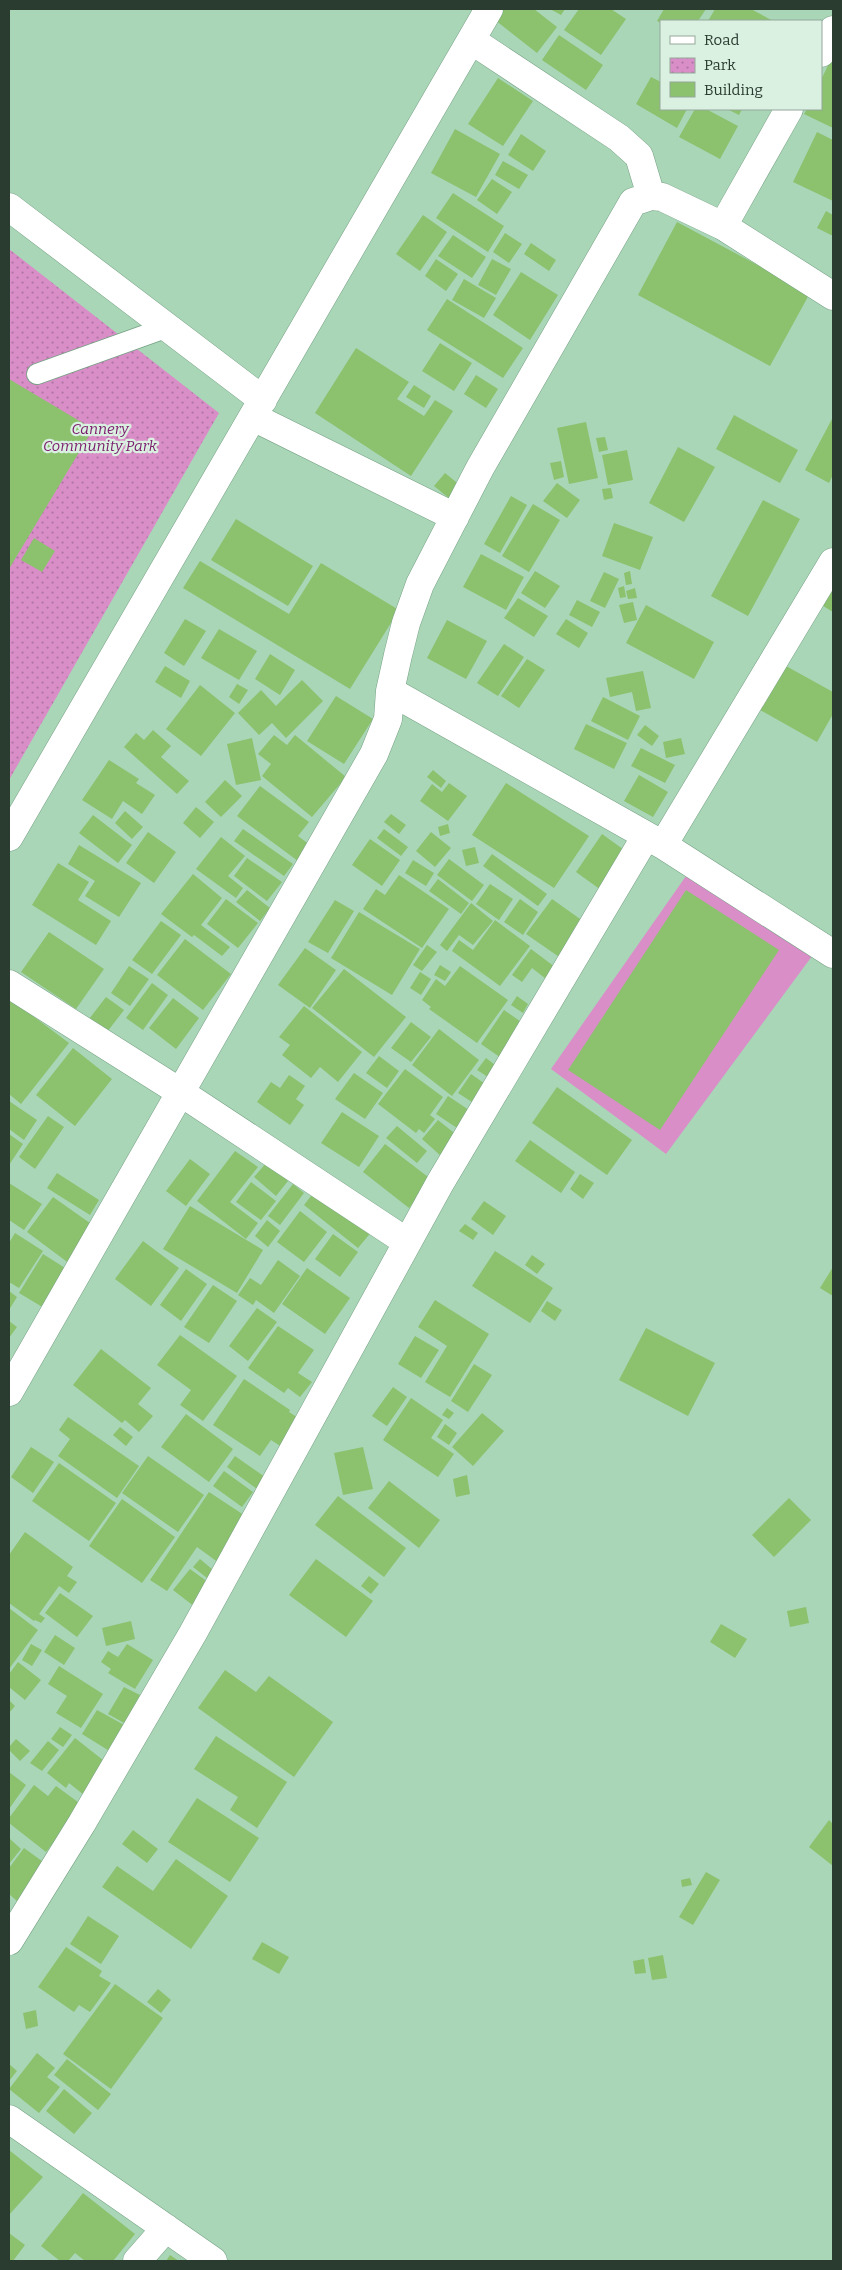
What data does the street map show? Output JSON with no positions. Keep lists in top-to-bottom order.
{
  "parks": ["Cannery Community Park"],
  "legend": ["Road", "Park", "Building"]
}
